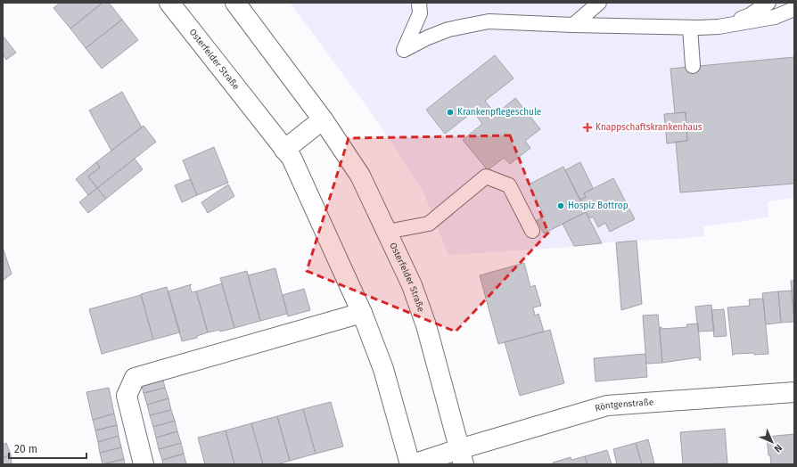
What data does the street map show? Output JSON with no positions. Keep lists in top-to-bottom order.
{
  "streets": {
    "street": ["Osterfelder Straße", "Röntgenstraße"]
  },
  "crossings": [
    ["Osterfelder Straße", "Röntgenstraße"]
  ],
  "places": {
    "other": ["Krankenpflegeschule", "Hospiz Bottrop"],
    "health": ["Knappschaftskrankenhaus"]
  },
  "scale_bar": "20 m",
  "north": "bottom right"
}
